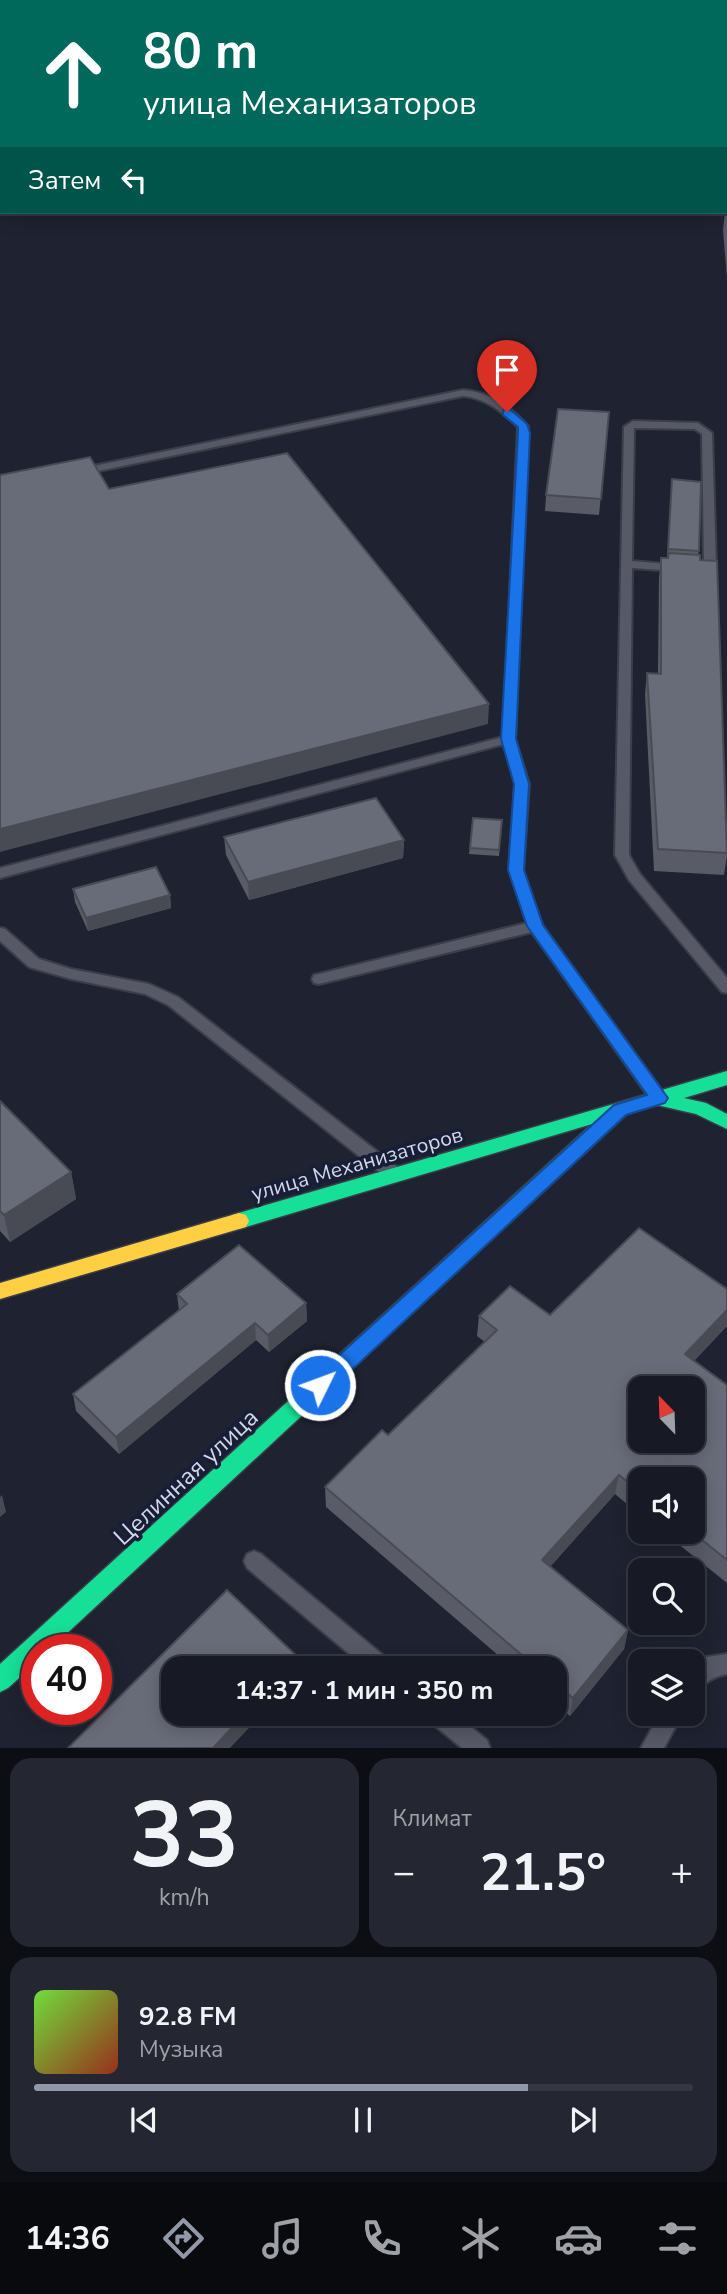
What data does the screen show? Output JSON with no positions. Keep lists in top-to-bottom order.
{
  "streets": {
    "street": ["улица Механизаторов", "Целинная улица"]
  },
  "crossings": [
    ["улица Механизаторов", "Целинная улица"]
  ],
  "north": "top left",
  "page": {
    "turn": ["80 m", "улица Механизаторов"],
    "then": "Затем",
    "limit": "40",
    "trip": "14:37 · 1 мин · 350 m",
    "tile": [
      ["33", "km/h"],
      "Климат"
    ],
    "heat": ["−", "21.5°", "+"],
    "song": ["92.8 FM", "Музыка"],
    "tabs": "14:36"
  }
}
